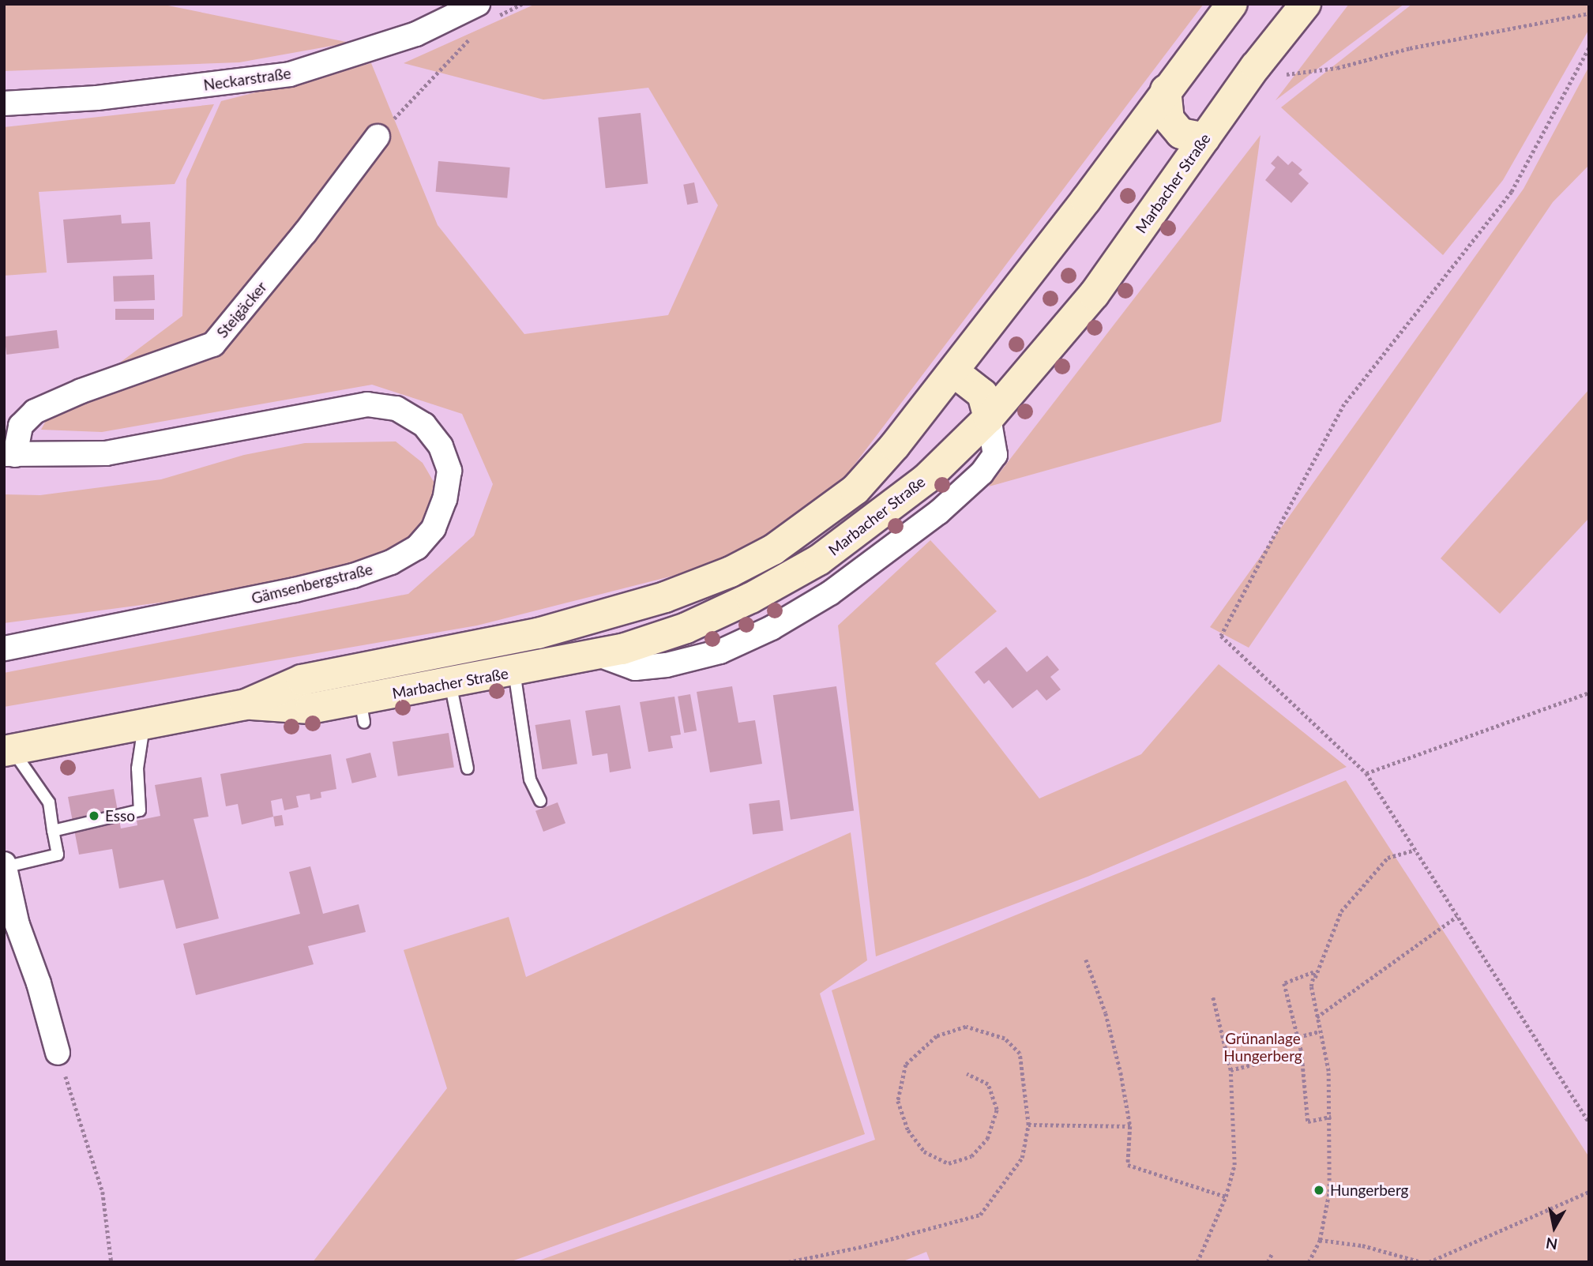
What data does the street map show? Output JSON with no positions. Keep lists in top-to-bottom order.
{
  "streets": {
    "main road": ["Marbacher Straße"],
    "street": ["Neckarstraße", "Steigäcker", "Gämsenbergstraße"]
  },
  "crossings": [
    ["Steigäcker", "Gämsenbergstraße"]
  ],
  "parks": ["Grünanlage Hungerberg"],
  "places": ["Esso", "Hungerberg"],
  "north": "bottom"
}
